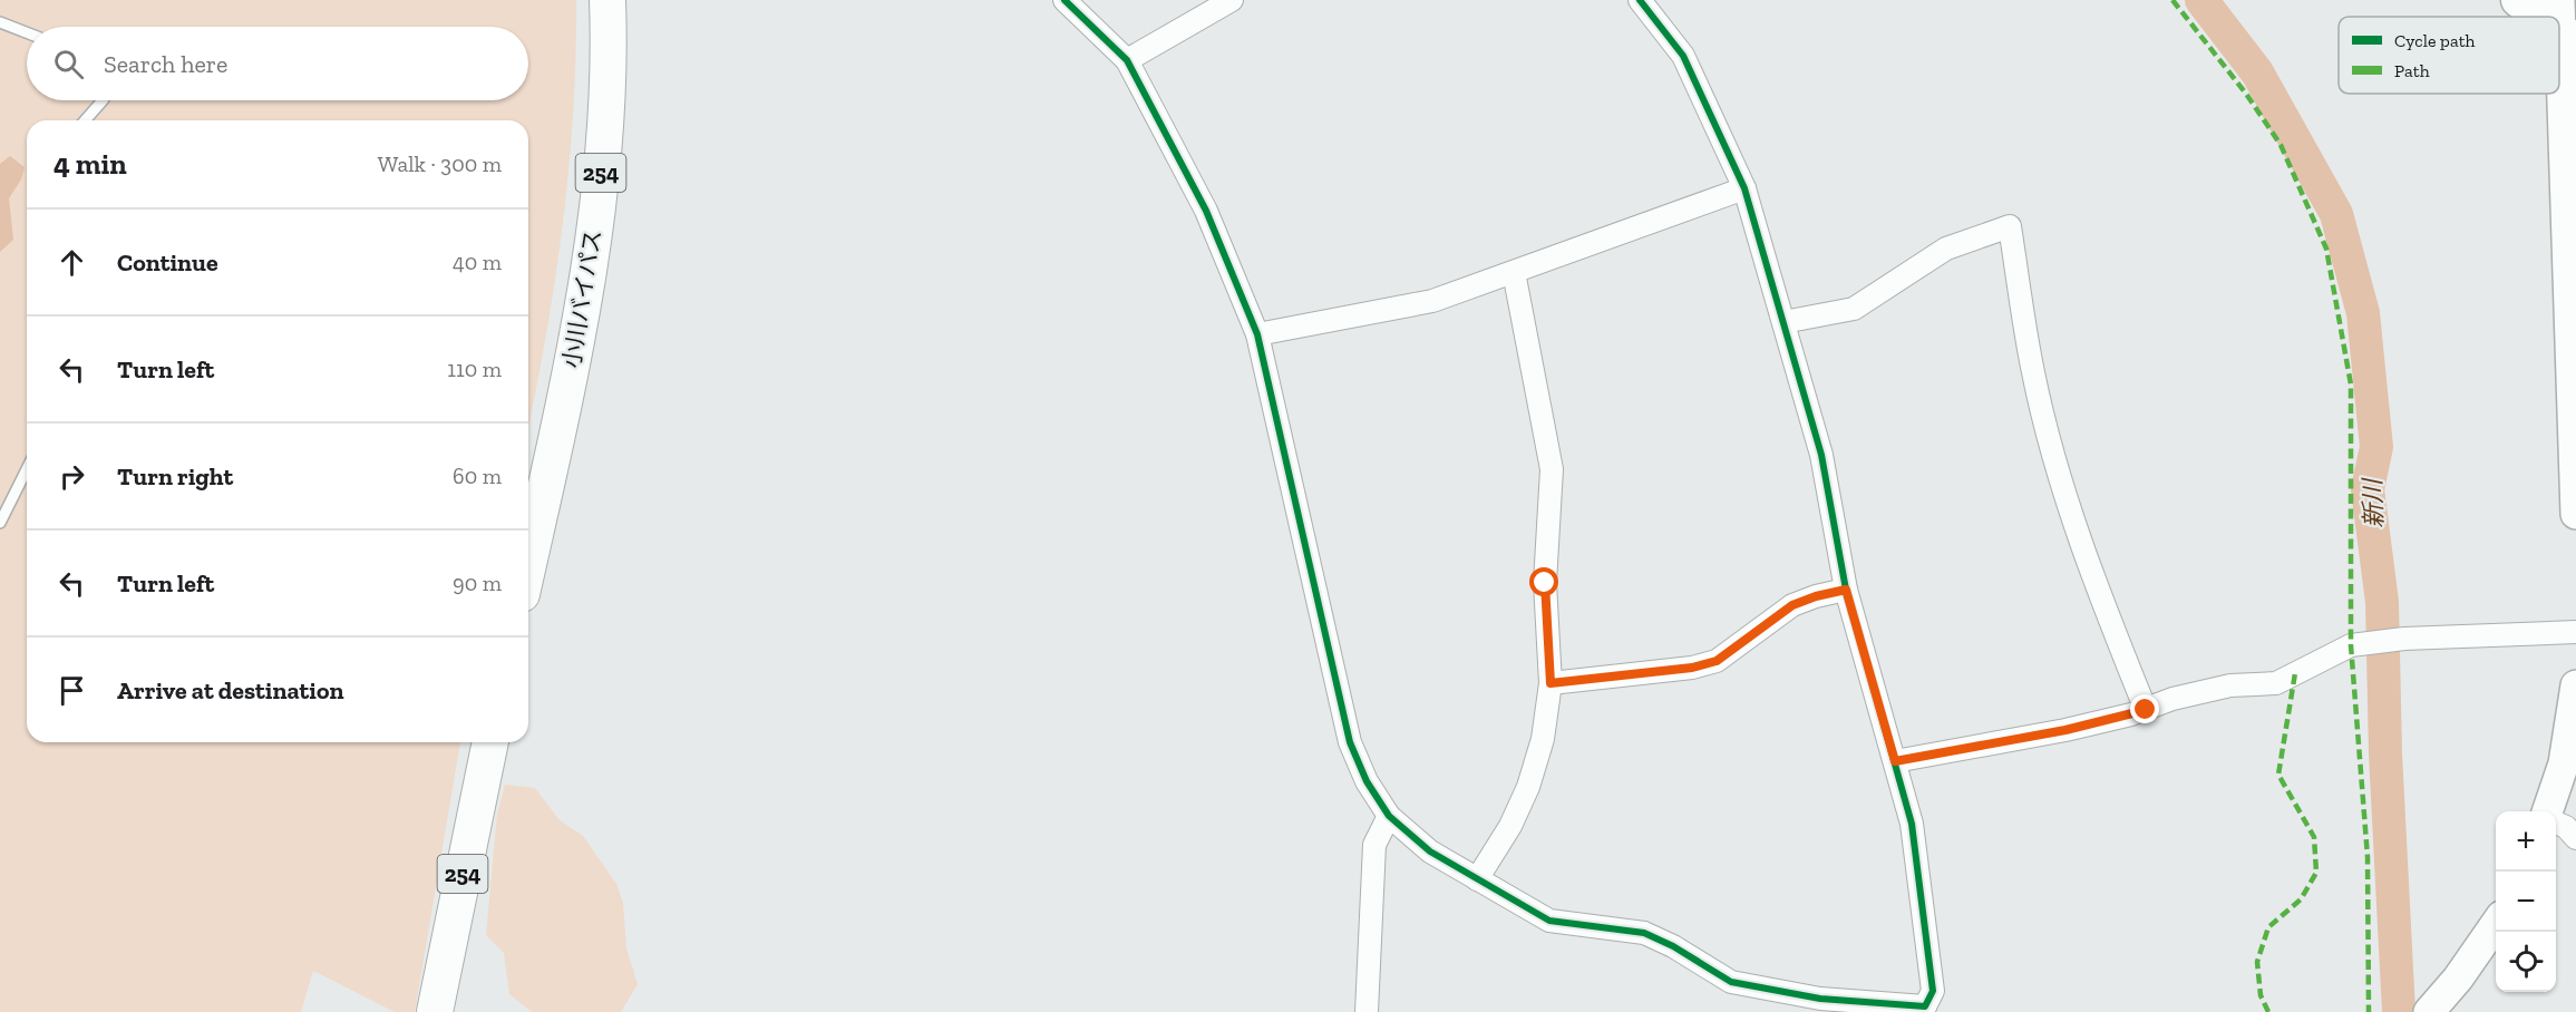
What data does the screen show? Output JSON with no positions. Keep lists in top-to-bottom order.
{
  "streets": {
    "highway": ["254", "小川バイパス"]
  },
  "water": ["新川"],
  "legend": ["Cycle path", "Path"],
  "page": {
    "search": "Search here",
    "heading": ["4 min", "Walk · 300 m"],
    "list": [
      ["Continue", "40 m"],
      ["Turn left", "110 m"],
      ["Turn right", "60 m"],
      ["Turn left", "90 m"],
      "Arrive at destination"
    ],
    "map_buttons": ["+", "−"]
  }
}
